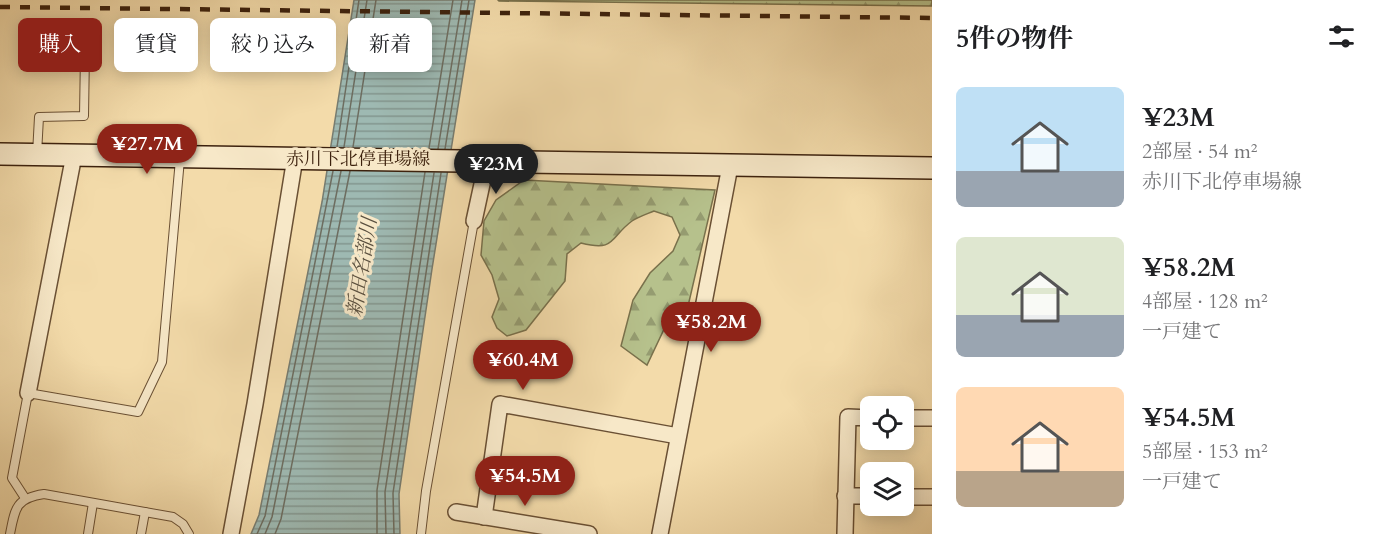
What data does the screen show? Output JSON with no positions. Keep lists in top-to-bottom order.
{
  "streets": {
    "main road": ["赤川下北停車場線"]
  },
  "water": ["新田名部川"],
  "page": {
    "heading": "5件の物件",
    "chip": [
      "購入",
      "賃貸",
      "絞り込み",
      "新着"
    ],
    "list": [
      {
        "name": "¥23M",
        "note": "2部屋 · 54 m² · 赤川下北停車場線"
      },
      {
        "name": "¥58.2M",
        "note": "4部屋 · 128 m² · 一戸建て"
      },
      {
        "name": "¥54.5M",
        "note": "5部屋 · 153 m² · 一戸建て"
      }
    ],
    "price": [
      "¥27.7M",
      "¥23M",
      "¥58.2M",
      "¥60.4M",
      "¥54.5M"
    ]
  }
}
